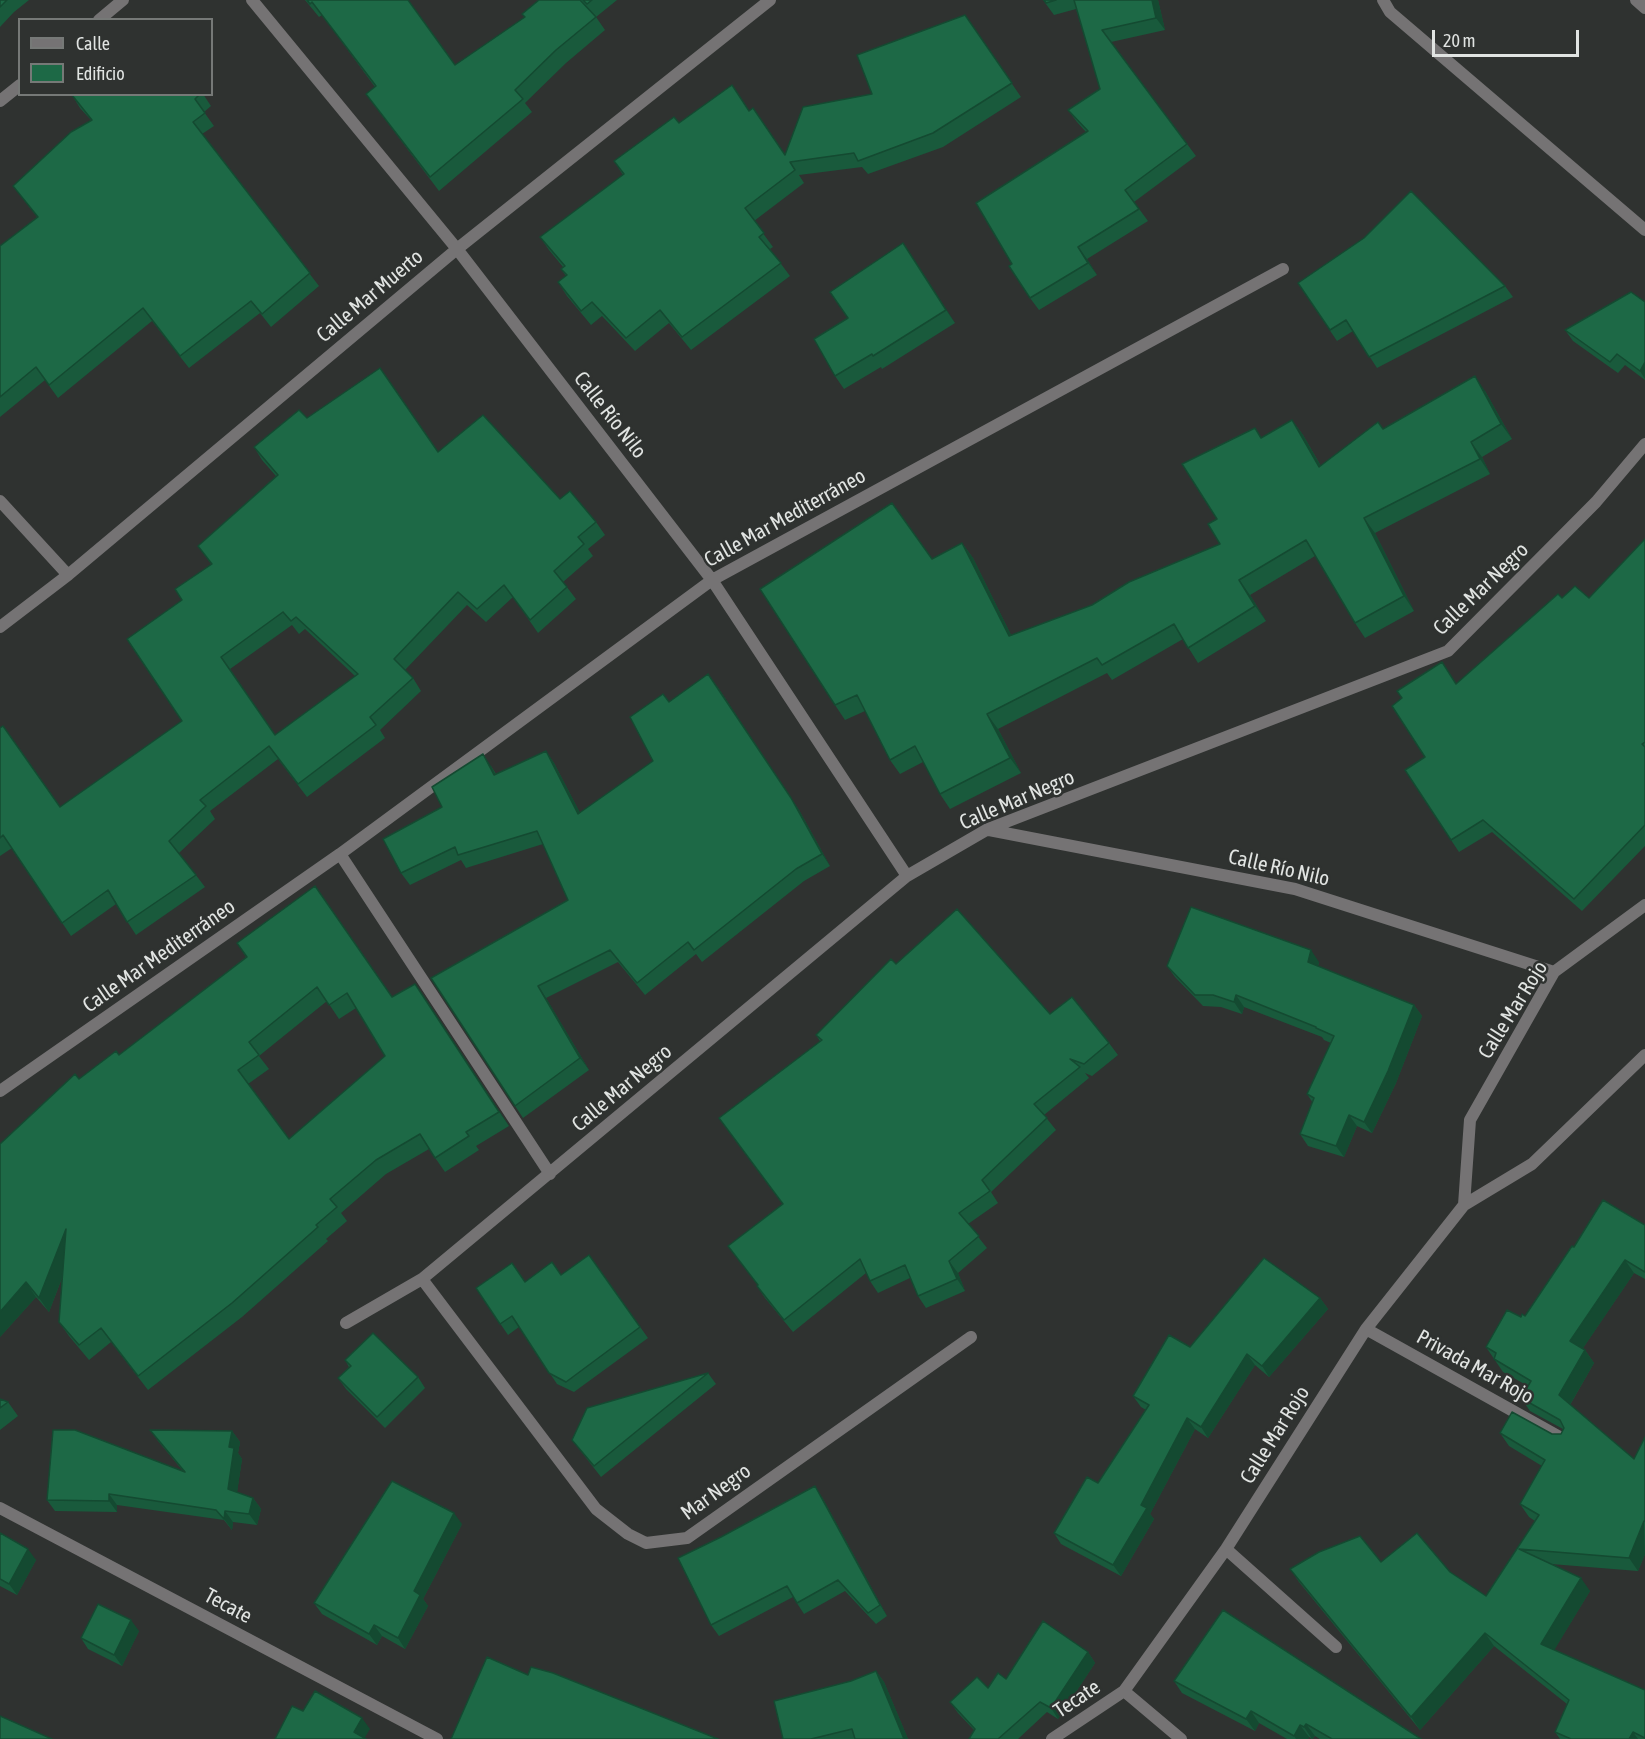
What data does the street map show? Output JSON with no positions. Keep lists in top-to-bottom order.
{
  "streets": {
    "street": [
      "Calle Mar Muerto",
      "Calle Río Nilo",
      "Calle Mar Mediterráneo",
      "Calle Mar Negro",
      "Calle Mar Rojo",
      "Privada Mar Rojo",
      "Mar Negro",
      "Tecate"
    ]
  },
  "crossings": [
    ["Calle Mar Muerto", "Calle Río Nilo"],
    ["Calle Río Nilo", "Calle Mar Mediterráneo"],
    ["Calle Río Nilo", "Calle Mar Negro"],
    ["Calle Río Nilo", "Calle Mar Rojo"],
    ["Calle Mar Negro", "Mar Negro"],
    ["Calle Mar Rojo", "Privada Mar Rojo"],
    ["Calle Mar Rojo", "Tecate"]
  ],
  "legend": ["Calle", "Edificio"],
  "scale_bar": "20 m"
}
